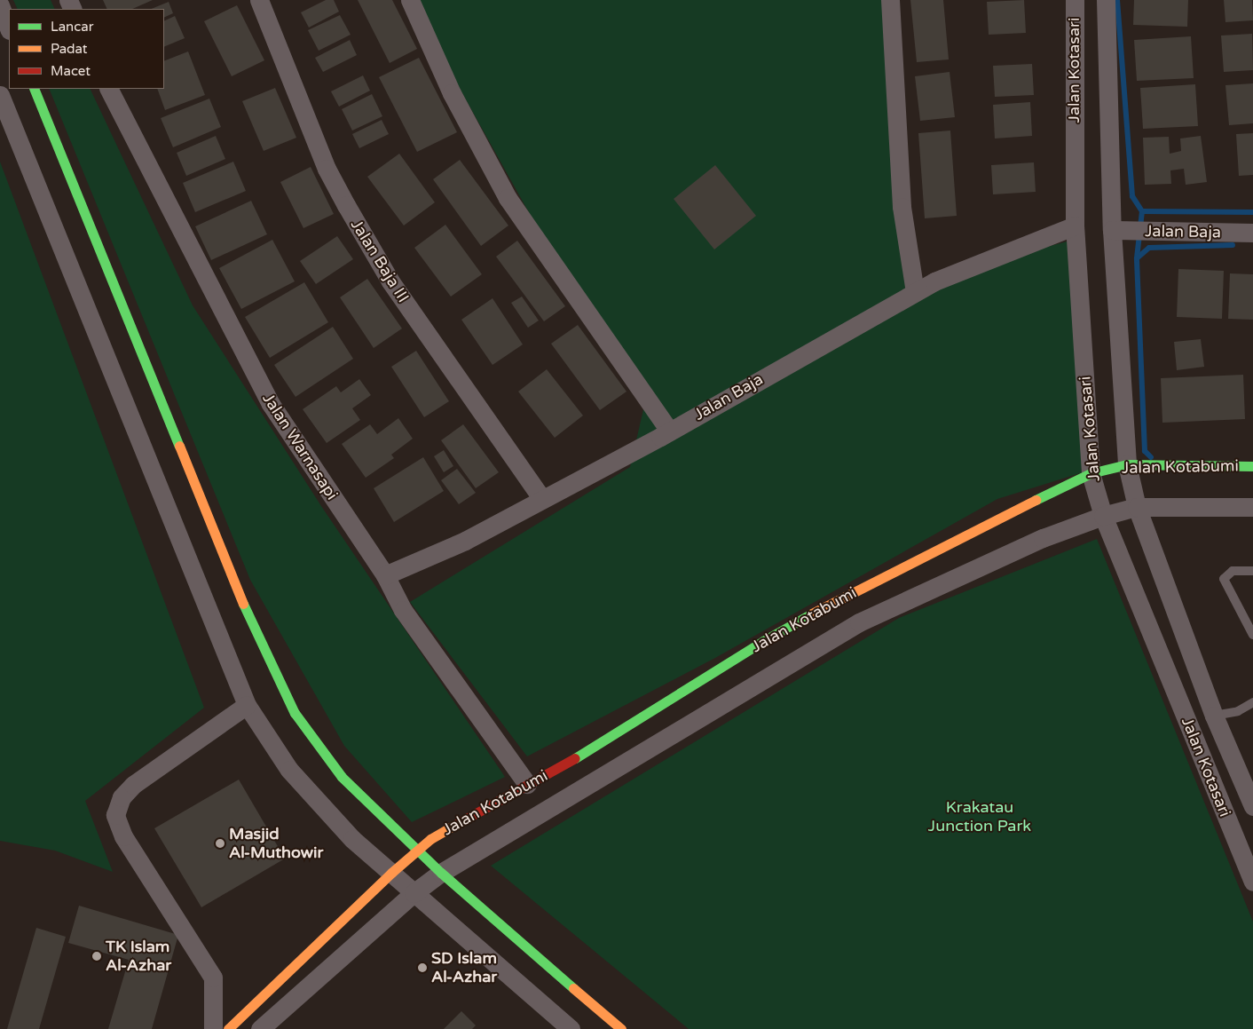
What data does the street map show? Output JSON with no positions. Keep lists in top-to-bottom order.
{
  "streets": {
    "street": [
      "Jalan Kotasari",
      "Jalan Baja",
      "Jalan Baja III",
      "Jalan Warnasapi",
      "Jalan Kotabumi"
    ]
  },
  "crossings": [
    ["Jalan Kotasari", "Jalan Baja"],
    ["Jalan Kotasari", "Jalan Kotabumi"],
    ["Jalan Baja", "Jalan Baja III"],
    ["Jalan Baja", "Jalan Warnasapi"],
    ["Jalan Warnasapi", "Jalan Kotabumi"]
  ],
  "parks": ["Krakatau Junction Park"],
  "places": ["Masjid Al-Muthowir", "TK Islam Al-Azhar", "SD Islam Al-Azhar"],
  "legend": ["Lancar", "Padat", "Macet"]
}
